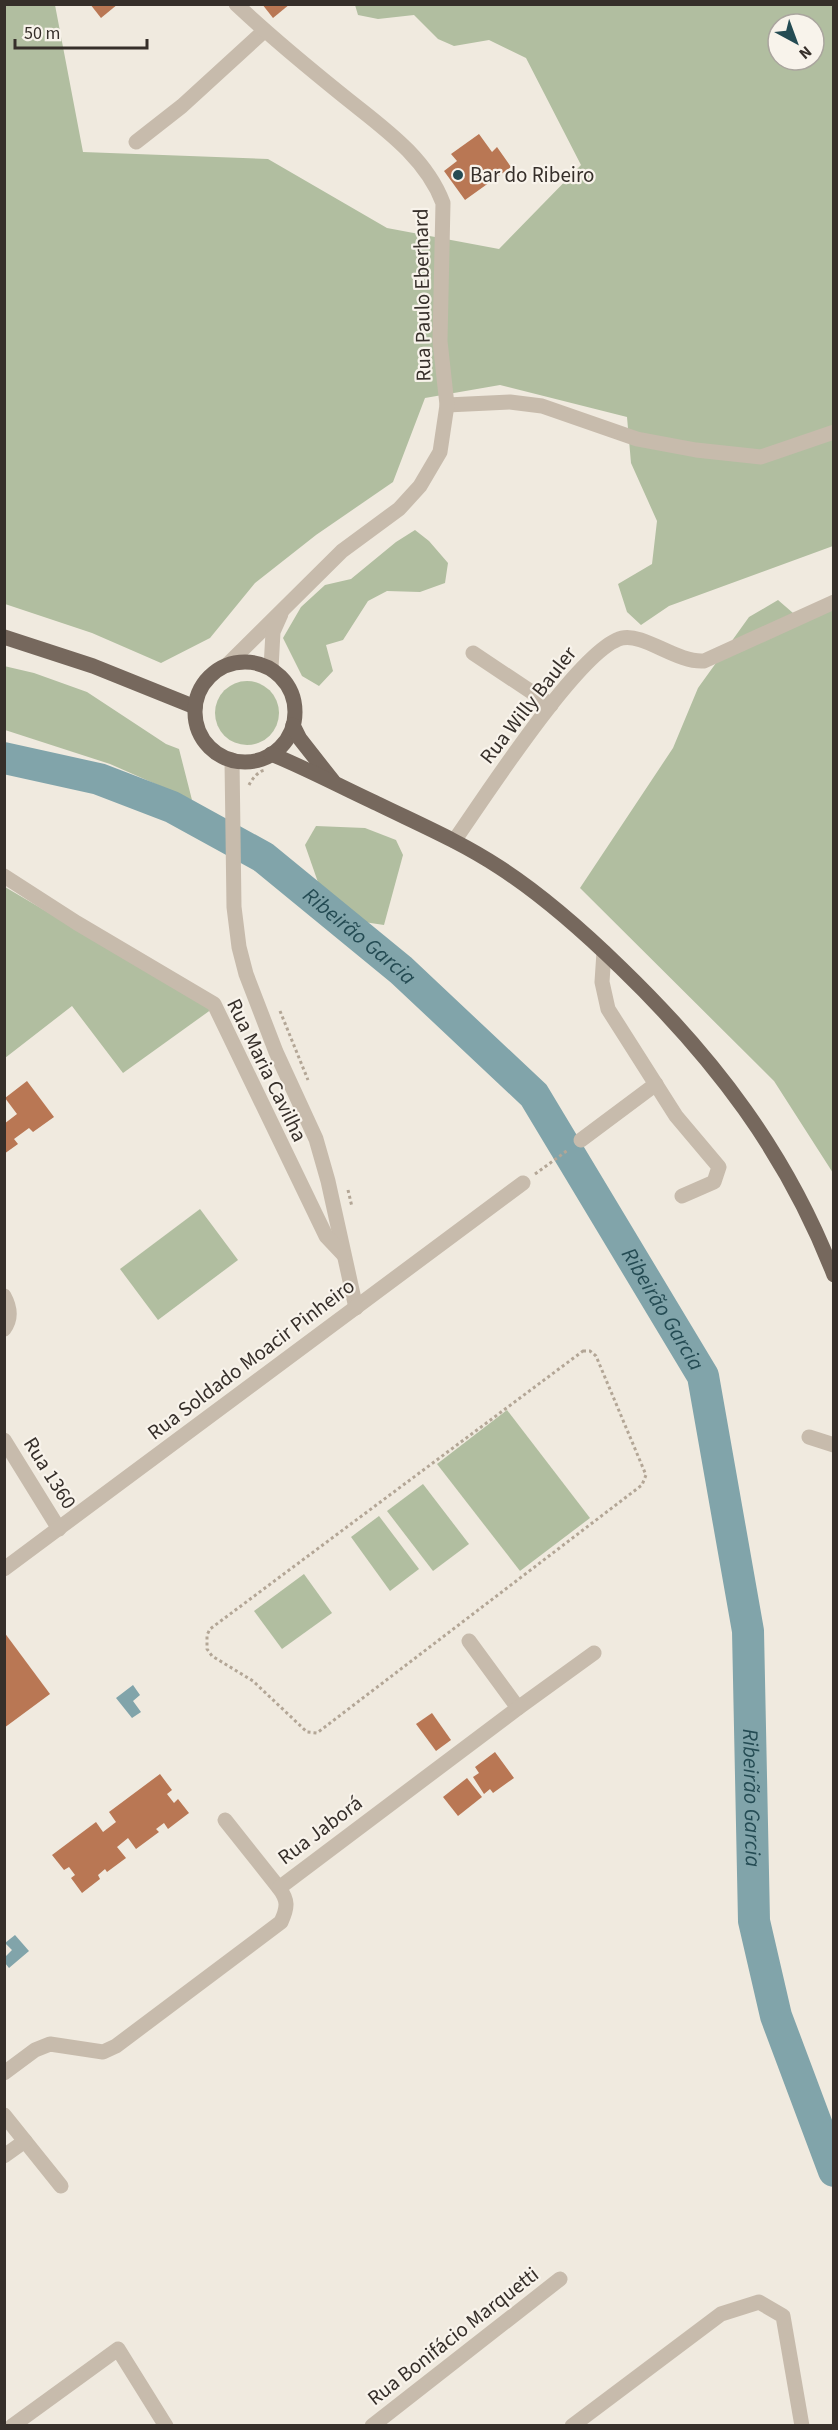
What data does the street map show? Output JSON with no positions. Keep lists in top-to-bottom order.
{
  "streets": {
    "street": [
      "Rua Paulo Eberhard",
      "Rua Willy Bauler",
      "Rua Maria Cavilha",
      "Rua Soldado Moacir Pinheiro",
      "Rua 1360",
      "Rua Jaborá",
      "Rua Bonifácio Marquetti"
    ]
  },
  "crossings": [
    ["Rua Maria Cavilha", "Rua Soldado Moacir Pinheiro"],
    ["Rua Soldado Moacir Pinheiro", "Rua 1360"]
  ],
  "water": ["Ribeirão Garcia"],
  "places": ["Bar do Ribeiro"],
  "scale_bar": "50 m",
  "north": "bottom right"
}
